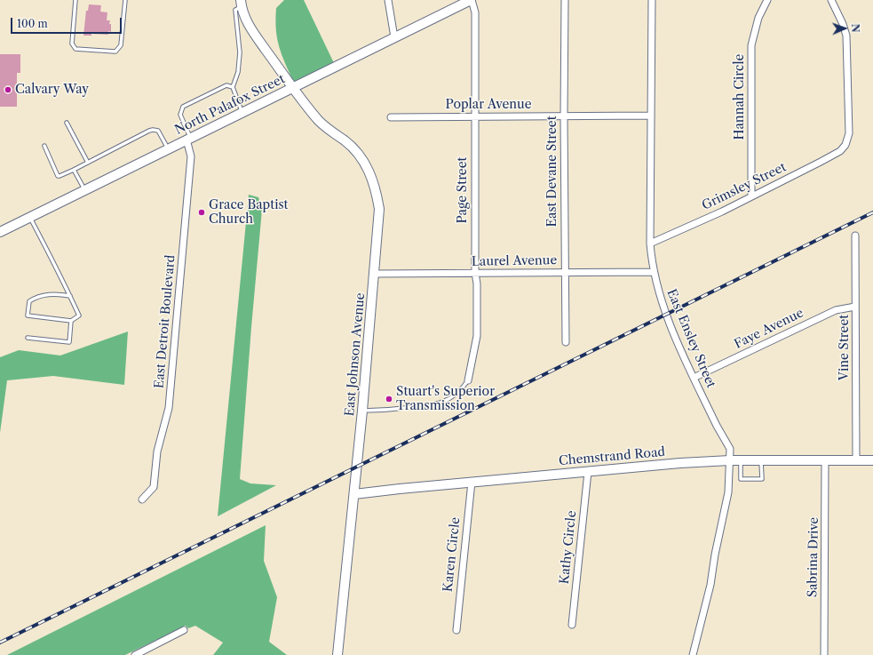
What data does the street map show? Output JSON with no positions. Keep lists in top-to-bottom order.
{
  "streets": {
    "main road": ["North Palafox Street", "East Johnson Avenue", "Chemstrand Road"],
    "street": [
      "Hannah Circle",
      "Poplar Avenue",
      "East Devane Street",
      "Grimsley Street",
      "Page Street",
      "Laurel Avenue",
      "East Detroit Boulevard",
      "Faye Avenue",
      "East Ensley Street",
      "Vine Street",
      "Kathy Circle",
      "Karen Circle",
      "Sabrina Drive"
    ]
  },
  "crossings": [
    ["Hannah Circle", "Grimsley Street"],
    ["North Palafox Street", "Page Street"],
    ["North Palafox Street", "East Detroit Boulevard"],
    ["North Palafox Street", "East Johnson Avenue"],
    ["Poplar Avenue", "East Devane Street"],
    ["Poplar Avenue", "Page Street"],
    ["Poplar Avenue", "East Ensley Street"],
    ["East Devane Street", "Laurel Avenue"],
    ["Grimsley Street", "East Ensley Street"],
    ["Page Street", "Laurel Avenue"],
    ["Laurel Avenue", "East Ensley Street"],
    ["Laurel Avenue", "East Johnson Avenue"],
    ["Faye Avenue", "East Ensley Street"],
    ["Faye Avenue", "Vine Street"],
    ["East Ensley Street", "Chemstrand Road"],
    ["Vine Street", "Chemstrand Road"],
    ["East Johnson Avenue", "Chemstrand Road"],
    ["Chemstrand Road", "Kathy Circle"],
    ["Chemstrand Road", "Karen Circle"],
    ["Chemstrand Road", "Sabrina Drive"]
  ],
  "places": ["Calvary Way", "Grace Baptist Church", "Stuart's Superior Transmission"],
  "scale_bar": "100 m",
  "north": "right"
}
